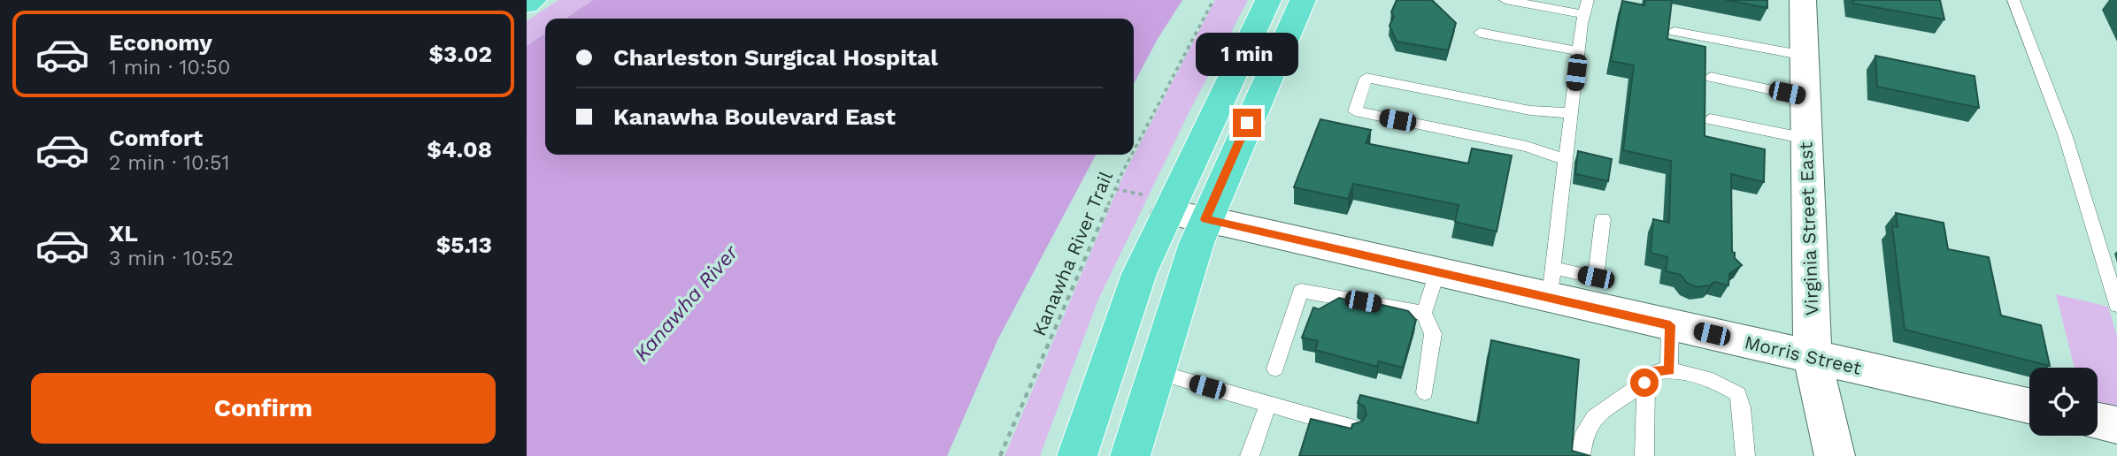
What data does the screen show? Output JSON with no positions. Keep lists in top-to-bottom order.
{
  "streets": {
    "street": ["Virginia Street East", "Morris Street"],
    "path": ["Kanawha River Trail"]
  },
  "crossings": [
    ["Virginia Street East", "Morris Street"]
  ],
  "water": ["Kanawha River"],
  "page": {
    "list": [
      {
        "name": "Economy",
        "note": "1 min · 10:50",
        "value": "$3.02"
      },
      {
        "name": "Comfort",
        "note": "2 min · 10:51",
        "value": "$4.08"
      },
      {
        "name": "XL",
        "note": "3 min · 10:52",
        "value": "$5.13"
      }
    ],
    "banner": ["Charleston Surgical Hospital", "Kanawha Boulevard East"],
    "bubble": "1 min",
    "buttons": "Confirm"
  }
}
